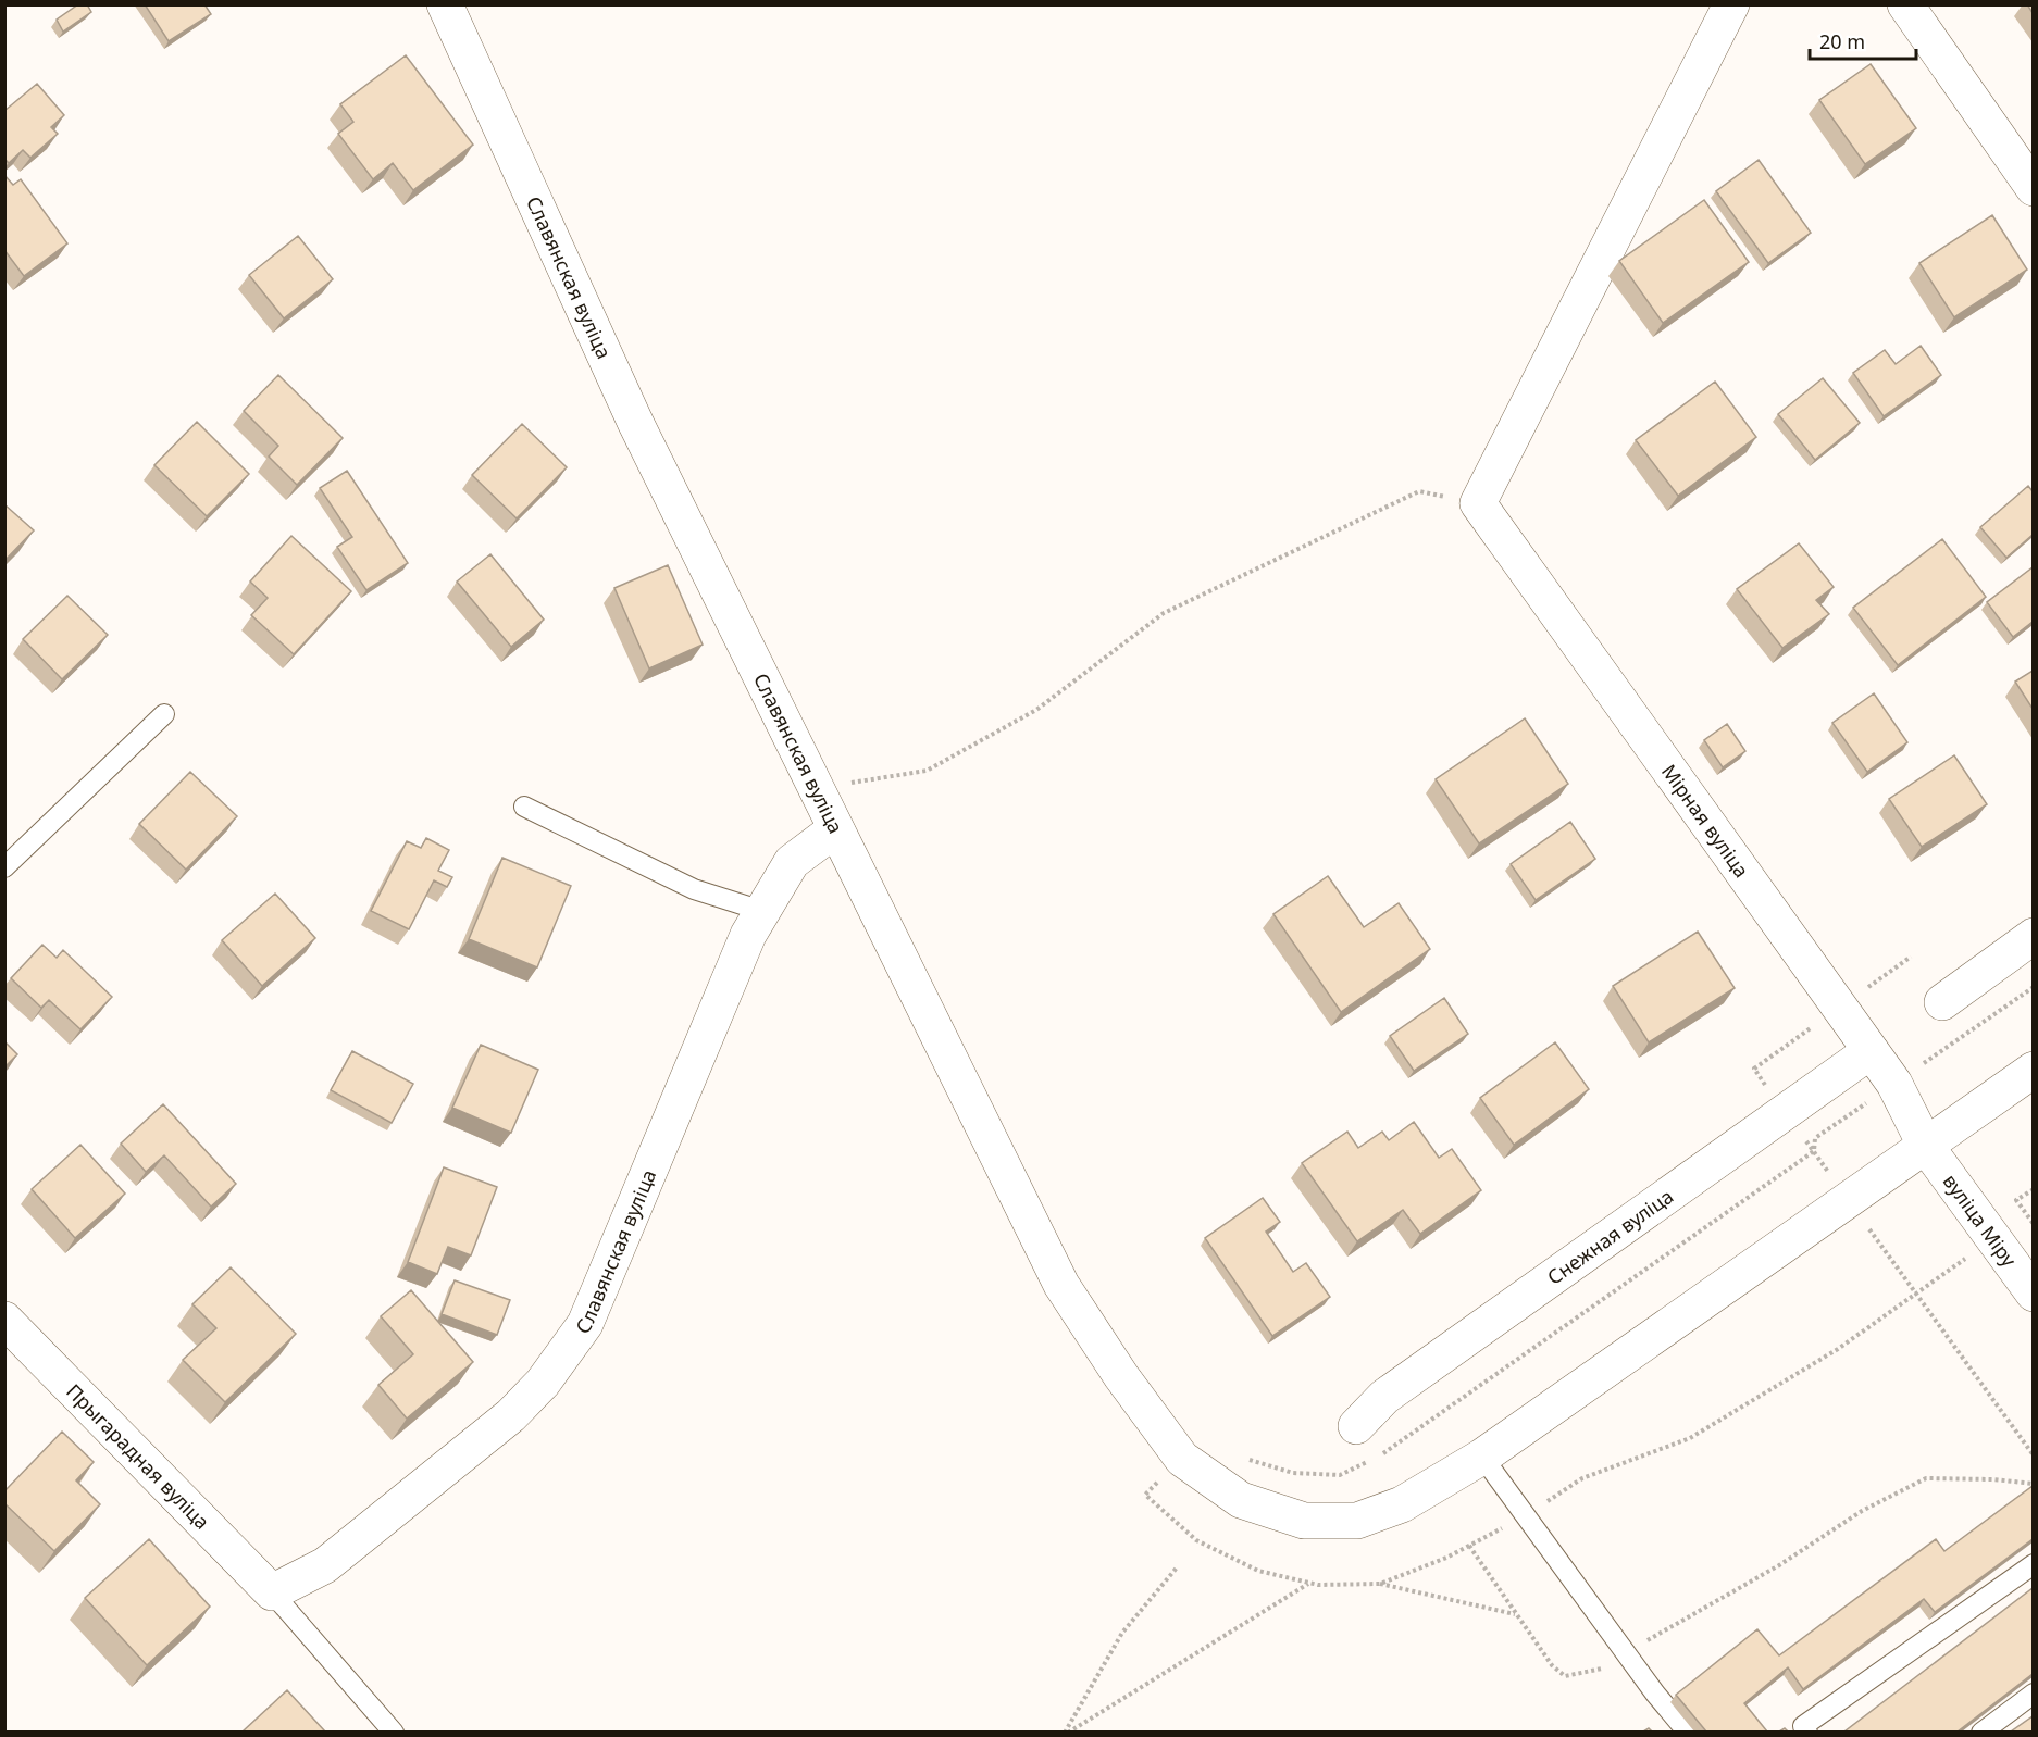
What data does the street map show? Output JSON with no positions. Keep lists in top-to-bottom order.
{
  "streets": {
    "street": [
      "Славянская вуліца",
      "Мірная вуліца",
      "вуліца Міру",
      "Снежная вуліца",
      "Прыгарадная вуліца"
    ]
  },
  "crossings": [
    ["Славянская вуліца", "Прыгарадная вуліца"],
    ["Мірная вуліца", "вуліца Міру"],
    ["Мірная вуліца", "Снежная вуліца"]
  ],
  "scale_bar": "20 m"
}
